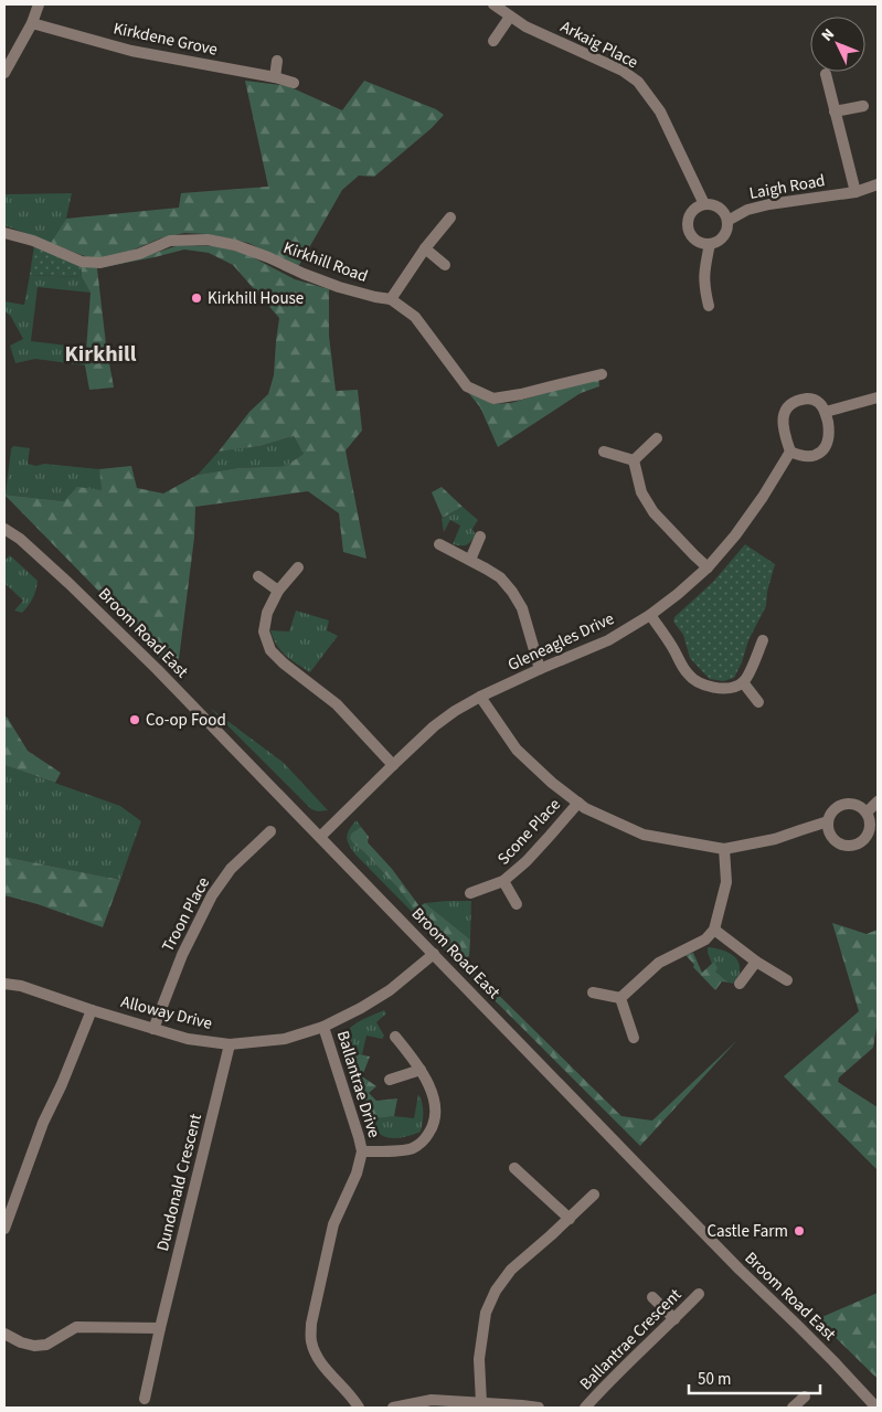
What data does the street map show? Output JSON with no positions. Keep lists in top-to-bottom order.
{
  "streets": {
    "street": [
      "Kirkdene Grove",
      "Arkaig Place",
      "Laigh Road",
      "Kirkhill Road",
      "Broom Road East",
      "Gleneagles Drive",
      "Scone Place",
      "Troon Place",
      "Alloway Drive",
      "Ballantrae Drive",
      "Dundonald Crescent",
      "Ballantrae Crescent"
    ]
  },
  "crossings": [
    ["Arkaig Place", "Laigh Road"],
    ["Broom Road East", "Gleneagles Drive"],
    ["Broom Road East", "Alloway Drive"],
    ["Troon Place", "Alloway Drive"],
    ["Alloway Drive", "Ballantrae Drive"],
    ["Alloway Drive", "Dundonald Crescent"]
  ],
  "districts": ["Kirkhill"],
  "places": ["Kirkhill House", "Co-op Food", "Castle Farm"],
  "scale_bar": "50 m",
  "north": "top left"
}
